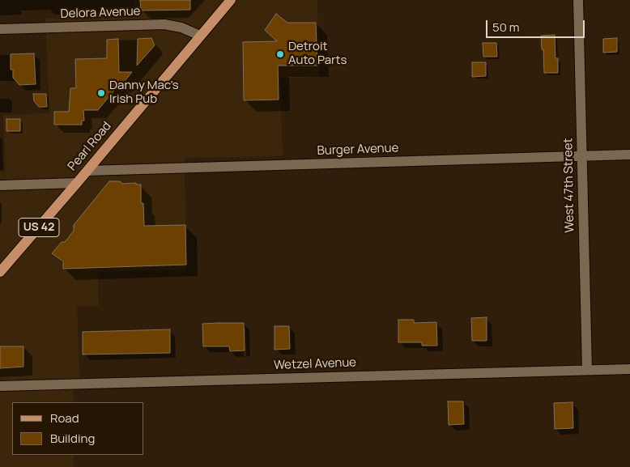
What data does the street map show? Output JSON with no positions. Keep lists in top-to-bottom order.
{
  "streets": {
    "main road": ["Pearl Road", "US 42"],
    "street": [
      "Delora Avenue",
      "Burger Avenue",
      "West 47th Street",
      "Wetzel Avenue"
    ]
  },
  "crossings": [
    ["Delora Avenue", "Pearl Road"],
    ["Pearl Road", "Burger Avenue"],
    ["Burger Avenue", "West 47th Street"],
    ["West 47th Street", "Wetzel Avenue"]
  ],
  "places": ["Detroit Auto Parts", "Danny Mac's Irish Pub"],
  "legend": ["Road", "Building"],
  "scale_bar": "50 m"
}
